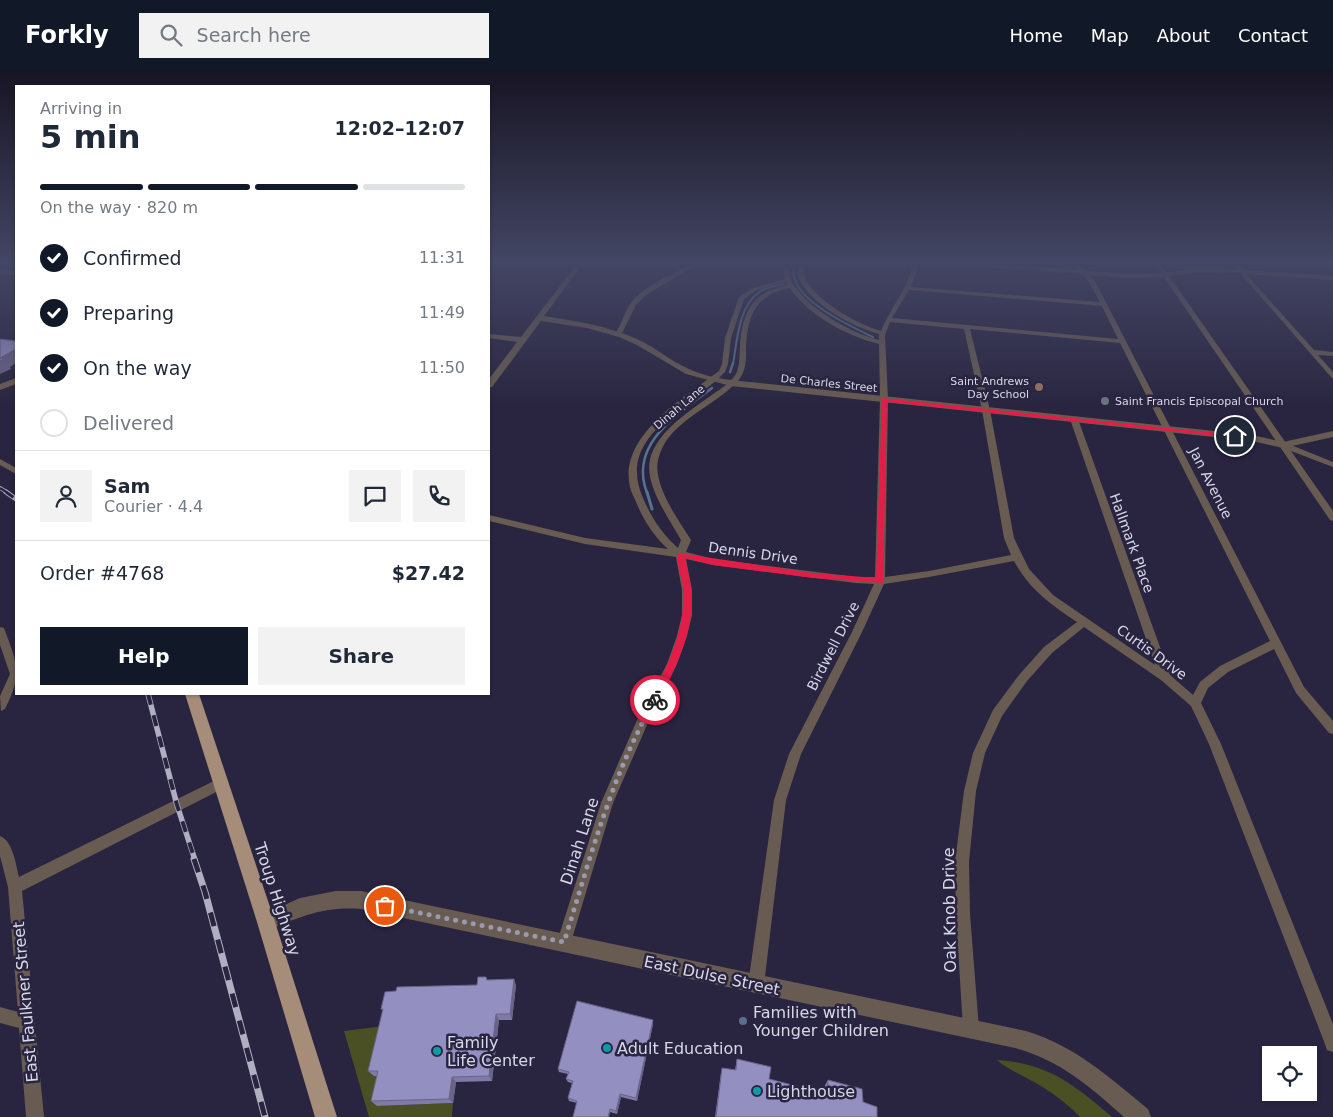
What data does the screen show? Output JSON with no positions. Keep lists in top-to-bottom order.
{
  "streets": {
    "main road": ["Troup Highway"],
    "street": [
      "De Charles Street",
      "Dinah Lane",
      "Jan Avenue",
      "Hallmark Place",
      "Dennis Drive",
      "Birdwell Drive",
      "Curtis Drive",
      "Oak Knob Drive",
      "East Dulse Street",
      "East Faulkner Street"
    ]
  },
  "crossings": [
    ["De Charles Street", "Dinah Lane"],
    ["De Charles Street", "Jan Avenue"],
    ["De Charles Street", "Hallmark Place"],
    ["De Charles Street", "Birdwell Drive"],
    ["De Charles Street", "Curtis Drive"],
    ["Dinah Lane", "Dennis Drive"],
    ["Dinah Lane", "East Dulse Street"],
    ["Hallmark Place", "Curtis Drive"],
    ["Dennis Drive", "Birdwell Drive"],
    ["Dennis Drive", "Curtis Drive"],
    ["Birdwell Drive", "East Dulse Street"],
    ["Curtis Drive", "Oak Knob Drive"],
    ["Troup Highway", "East Dulse Street"],
    ["Oak Knob Drive", "East Dulse Street"]
  ],
  "places": [
    "Saint Andrews Day School",
    "Saint Francis Episcopal Church",
    "Families with Younger Children",
    "Adult Education",
    "Family Life Center",
    "Lighthouse"
  ],
  "page": {
    "header": "Forkly",
    "search": "Search here",
    "nav": [
      "Home",
      "Map",
      "About",
      "Contact"
    ],
    "heading": ["5 min", "Arriving in", "12:02–12:07"],
    "panel": [
      "Sam",
      "Courier · 4.4",
      "Order #4768",
      "$27.42"
    ],
    "bar": "On the way · 820 m",
    "list": [
      ["Confirmed", "11:31"],
      ["Preparing", "11:49"],
      ["On the way", "11:50"],
      "Delivered"
    ],
    "buttons": ["Help", "Share"]
  }
}
